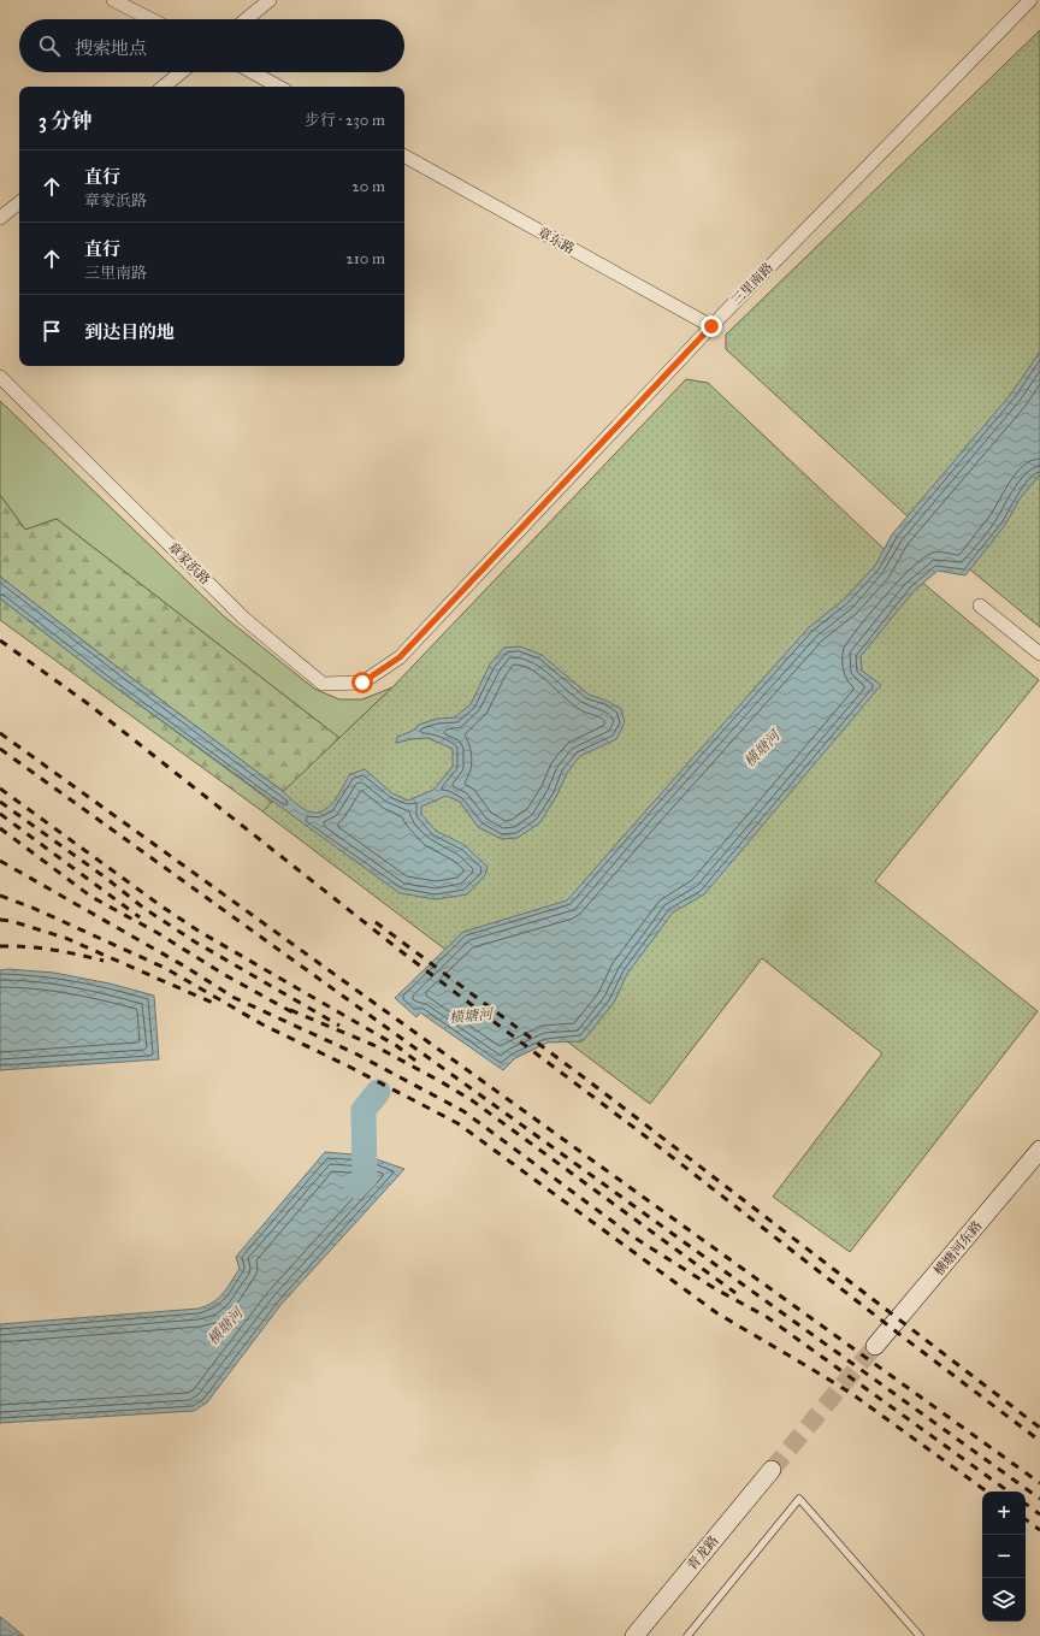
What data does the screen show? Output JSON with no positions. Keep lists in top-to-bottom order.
{
  "streets": {
    "main road": ["横塘河东路", "青龙路"],
    "street": ["章东路", "三里南路", "章家浜路"]
  },
  "crossings": [
    ["章东路", "三里南路"],
    ["三里南路", "章家浜路"]
  ],
  "water": ["横塘河"],
  "page": {
    "search": "搜索地点",
    "heading": ["3 分钟", "步行 · 230 m"],
    "list": [
      ["直行", "章家浜路", "20 m"],
      ["直行", "三里南路", "210 m"],
      "到达目的地"
    ],
    "map_buttons": ["+", "−"]
  }
}
